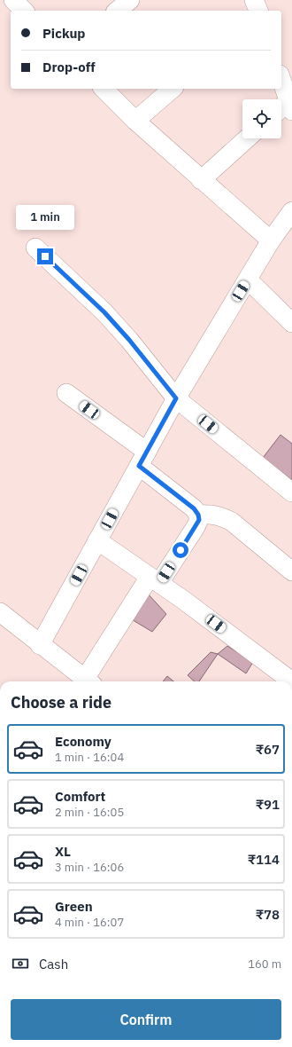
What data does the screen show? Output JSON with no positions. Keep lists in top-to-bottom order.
{
  "page": {
    "banner": ["Pickup", "Drop-off"],
    "bubble": "1 min",
    "heading": "Choose a ride",
    "list": [
      {
        "name": "Economy",
        "note": "1 min · 16:04",
        "value": "₹67"
      },
      {
        "name": "Comfort",
        "note": "2 min · 16:05",
        "value": "₹91"
      },
      {
        "name": "XL",
        "note": "3 min · 16:06",
        "value": "₹114"
      },
      {
        "name": "Green",
        "note": "4 min · 16:07",
        "value": "₹78"
      }
    ],
    "pay": ["Cash", "160 m"],
    "buttons": "Confirm"
  }
}
